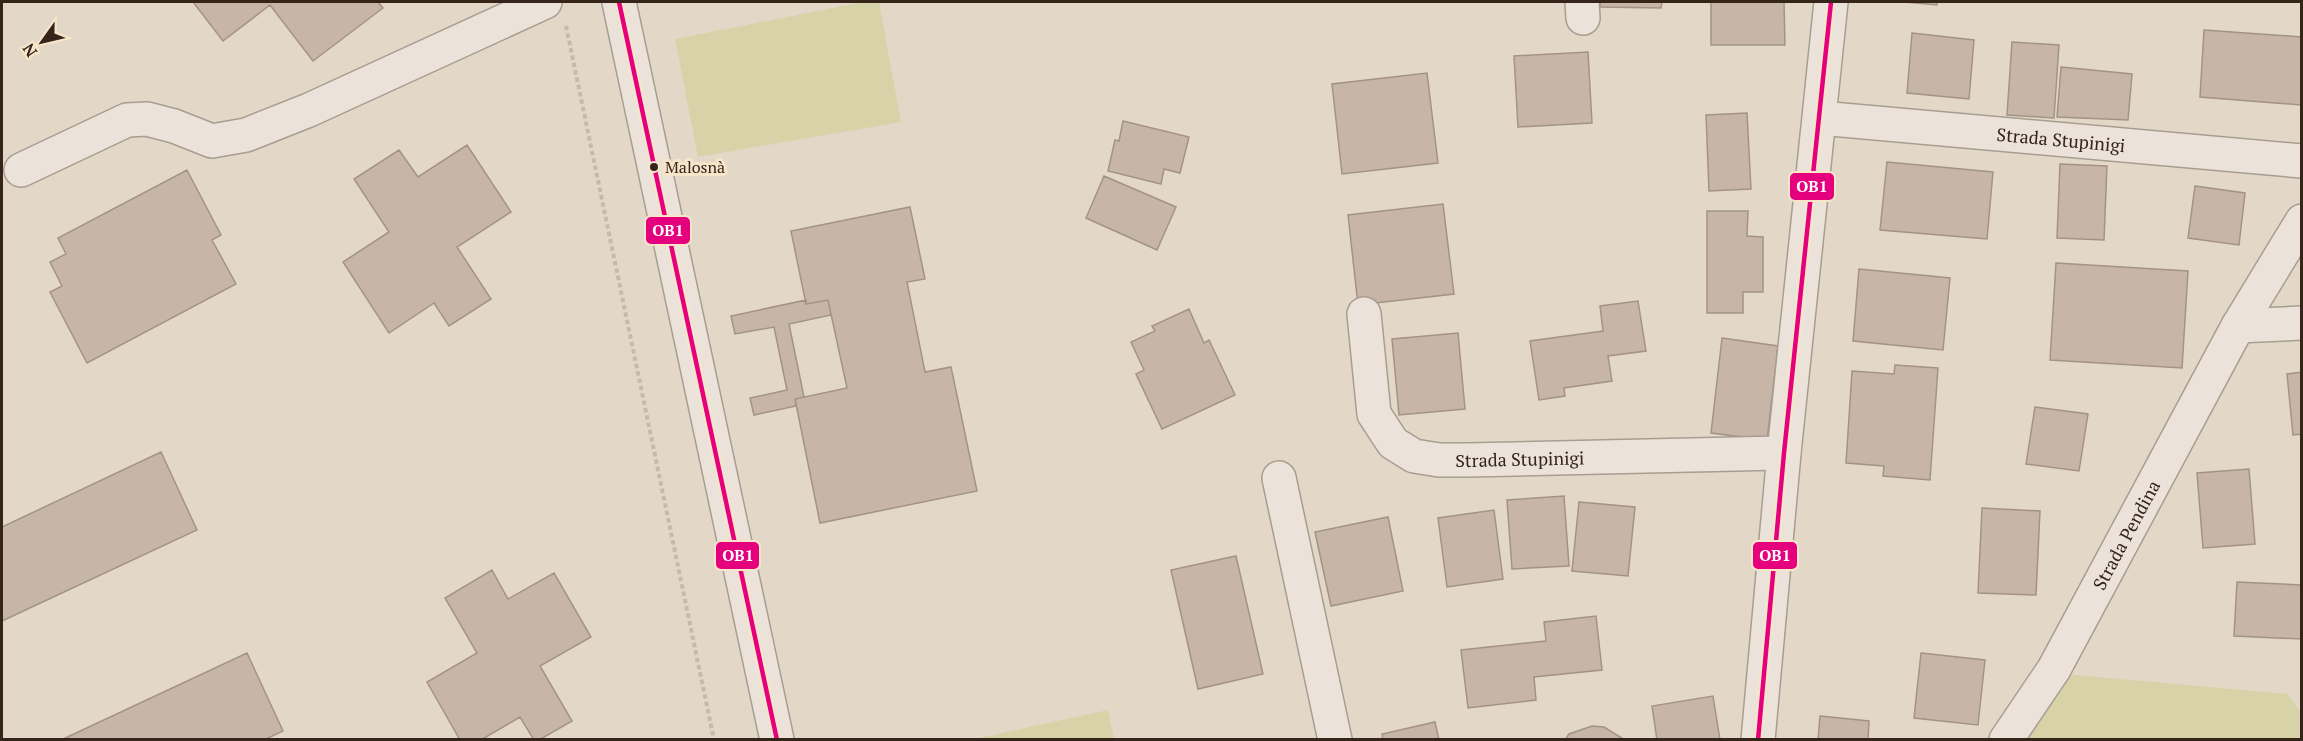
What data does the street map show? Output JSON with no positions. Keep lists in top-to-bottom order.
{
  "streets": {
    "street": ["Strada Stupinigi", "Strada Pendina"]
  },
  "places": ["Malosnà"],
  "lines": ["transit line OB1"],
  "north": "bottom left"
}
